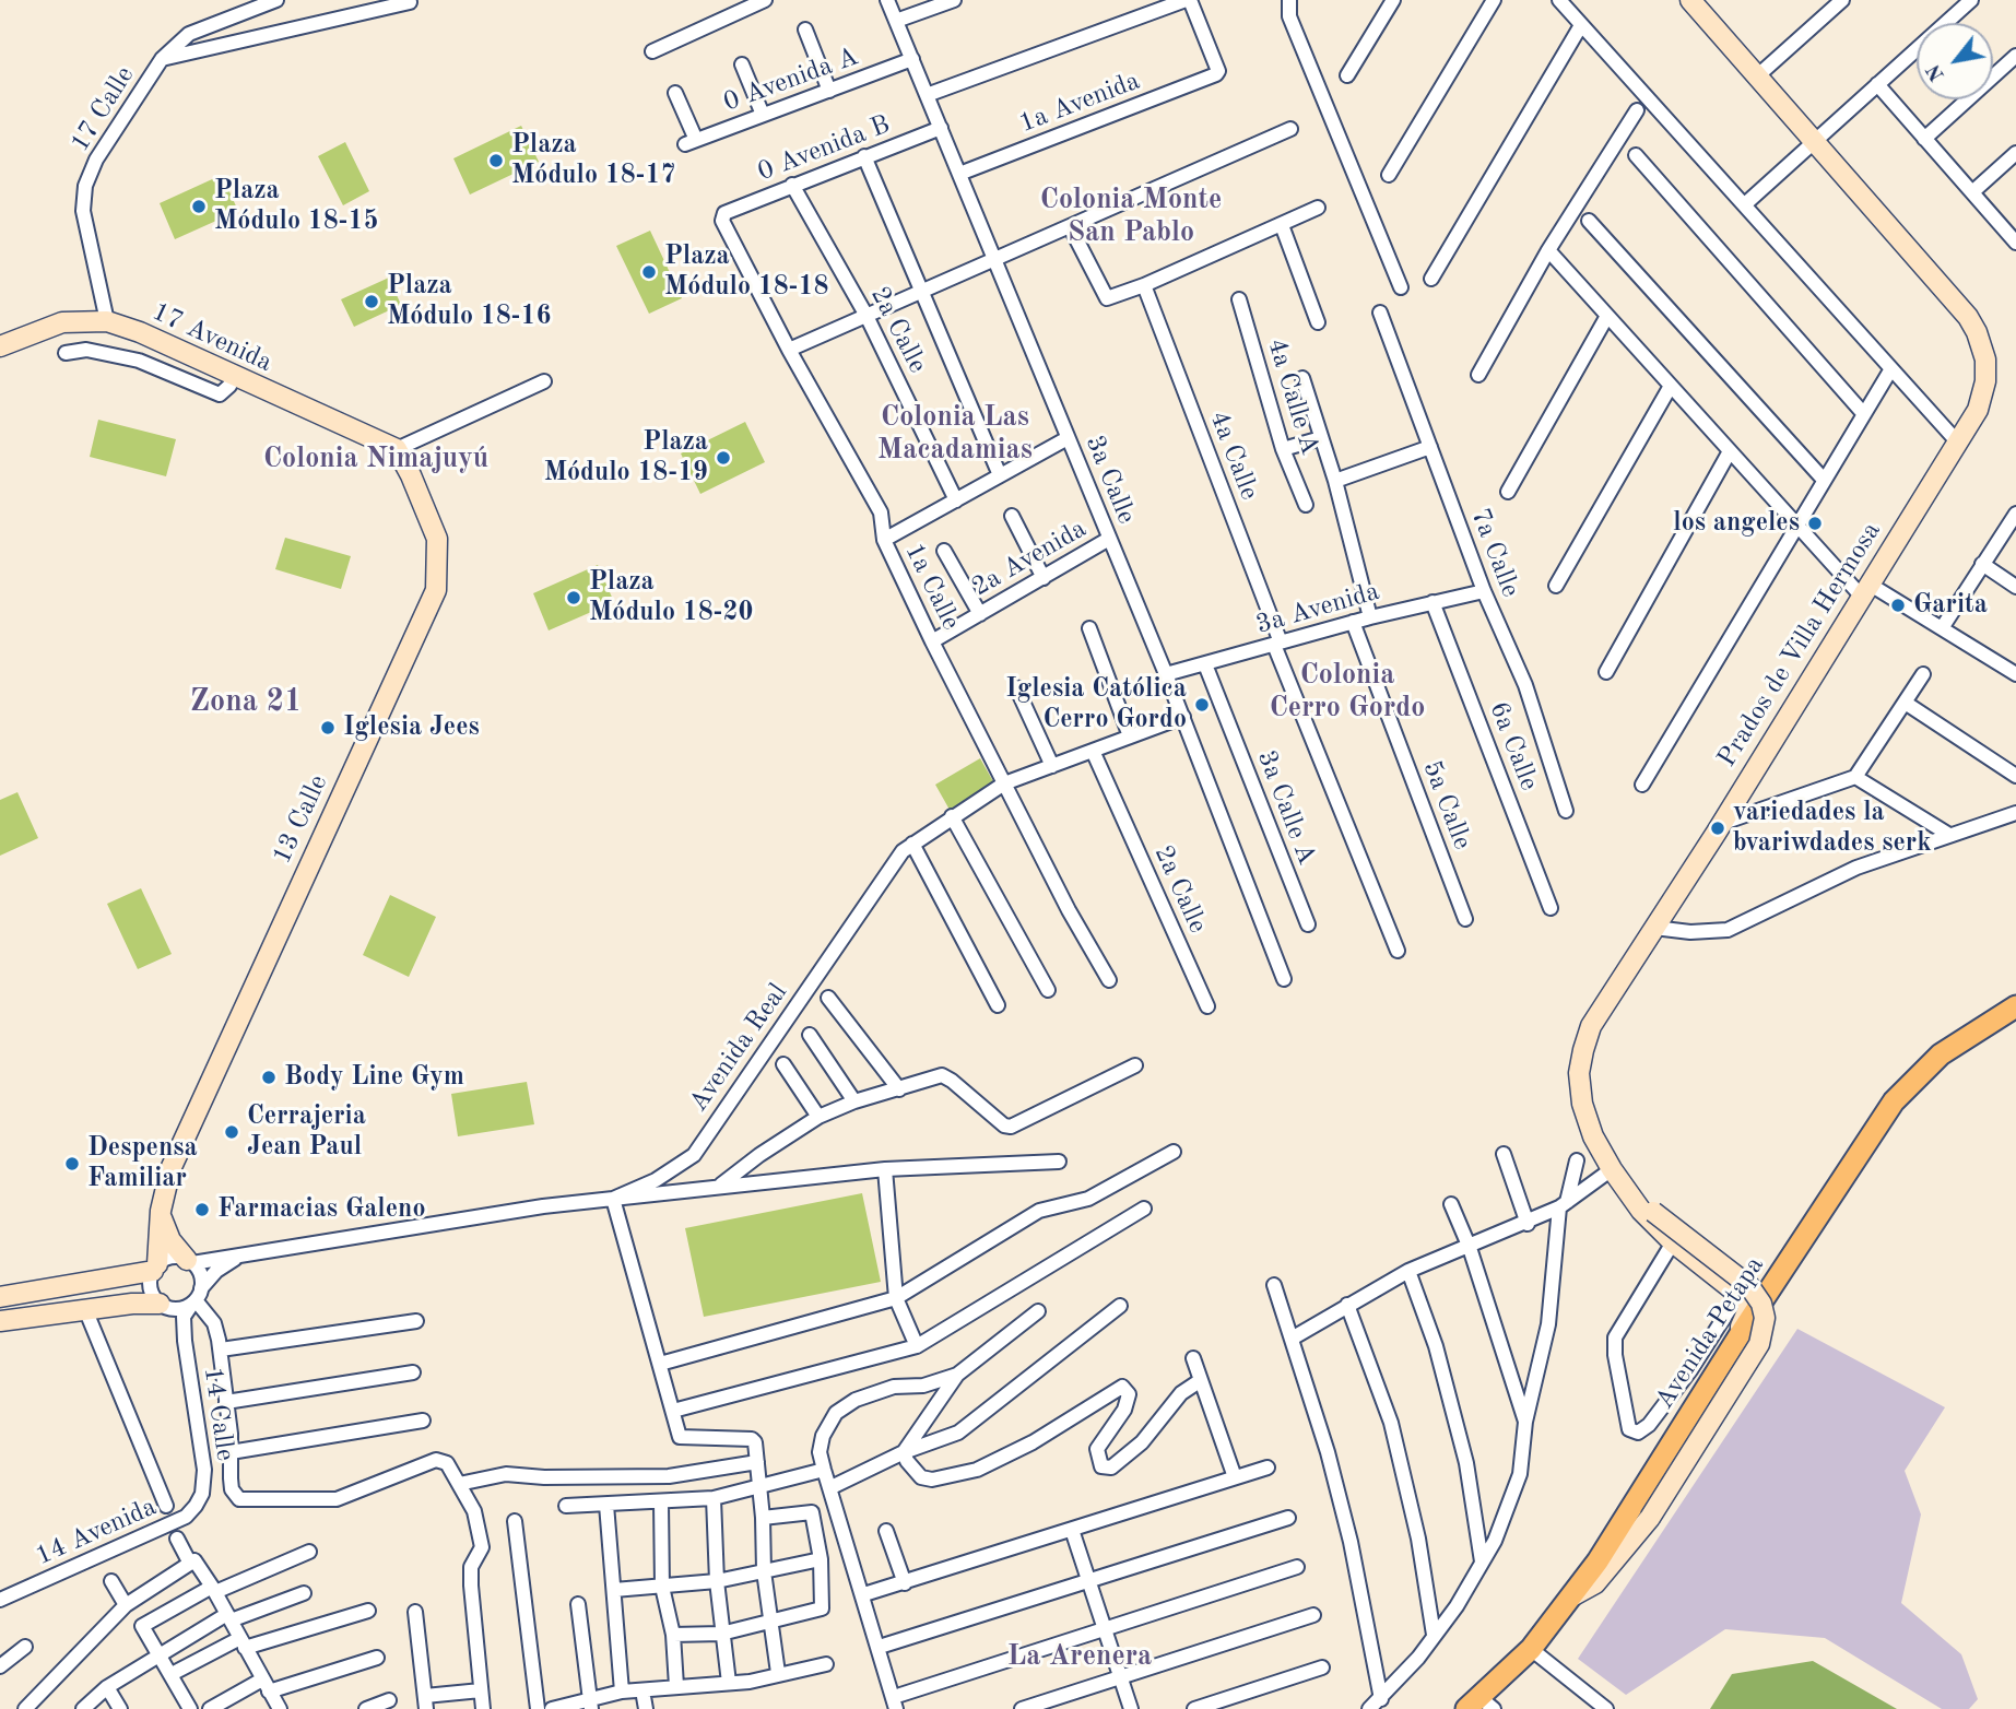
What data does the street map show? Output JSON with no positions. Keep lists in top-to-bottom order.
{
  "streets": {
    "main road": [
      "17 Avenida",
      "Prados de Villa Hermosa",
      "13 Calle",
      "Avenida Petapa"
    ],
    "street": [
      "0 Avenida A",
      "1a Avenida",
      "17 Calle",
      "0 Avenida B",
      "2a Calle",
      "4a Calle A",
      "4a Calle",
      "3a Calle",
      "7a Calle",
      "2a Avenida",
      "1a Calle",
      "3a Avenida",
      "6a Calle",
      "5a Calle",
      "3a Calle A",
      "Avenida Real",
      "14 Calle",
      "14 Avenida"
    ]
  },
  "crossings": [
    ["0 Avenida A", "3a Calle"],
    ["1a Avenida", "3a Calle"],
    ["17 Calle", "17 Avenida"],
    ["0 Avenida B", "2a Calle"],
    ["0 Avenida B", "3a Calle"],
    ["0 Avenida B", "1a Calle"],
    ["2a Calle", "Avenida Real"],
    ["17 Avenida", "13 Calle"],
    ["4a Calle", "3a Avenida"],
    ["3a Calle", "2a Avenida"],
    ["3a Calle", "3a Avenida"],
    ["3a Calle", "Avenida Real"],
    ["7a Calle", "3a Avenida"],
    ["2a Avenida", "1a Calle"],
    ["1a Calle", "Avenida Real"],
    ["3a Avenida", "6a Calle"],
    ["3a Avenida", "5a Calle"],
    ["3a Avenida", "3a Calle A"],
    ["13 Calle", "Avenida Real"],
    ["13 Calle", "14 Calle"],
    ["Avenida Real", "14 Calle"],
    ["14 Calle", "14 Avenida"]
  ],
  "districts": [
    "Colonia Monte San Pablo",
    "Colonia Las Macadamias",
    "Colonia Nimajuyú",
    "Colonia Cerro Gordo",
    "Zona 21",
    "La Arenera"
  ],
  "places": [
    "Plaza Módulo 18-17",
    "Plaza Módulo 18-15",
    "Plaza Módulo 18-18",
    "Plaza Módulo 18-16",
    "Plaza Módulo 18-19",
    "los angeles",
    "Plaza Módulo 18-20",
    "Garita",
    "Iglesia Católica Cerro Gordo",
    "Iglesia Jees",
    "variedades la bvariwdades serk",
    "Body Line Gym",
    "Cerrajeria Jean Paul",
    "Despensa Familiar",
    "Farmacias Galeno"
  ],
  "north": "bottom left"
}
